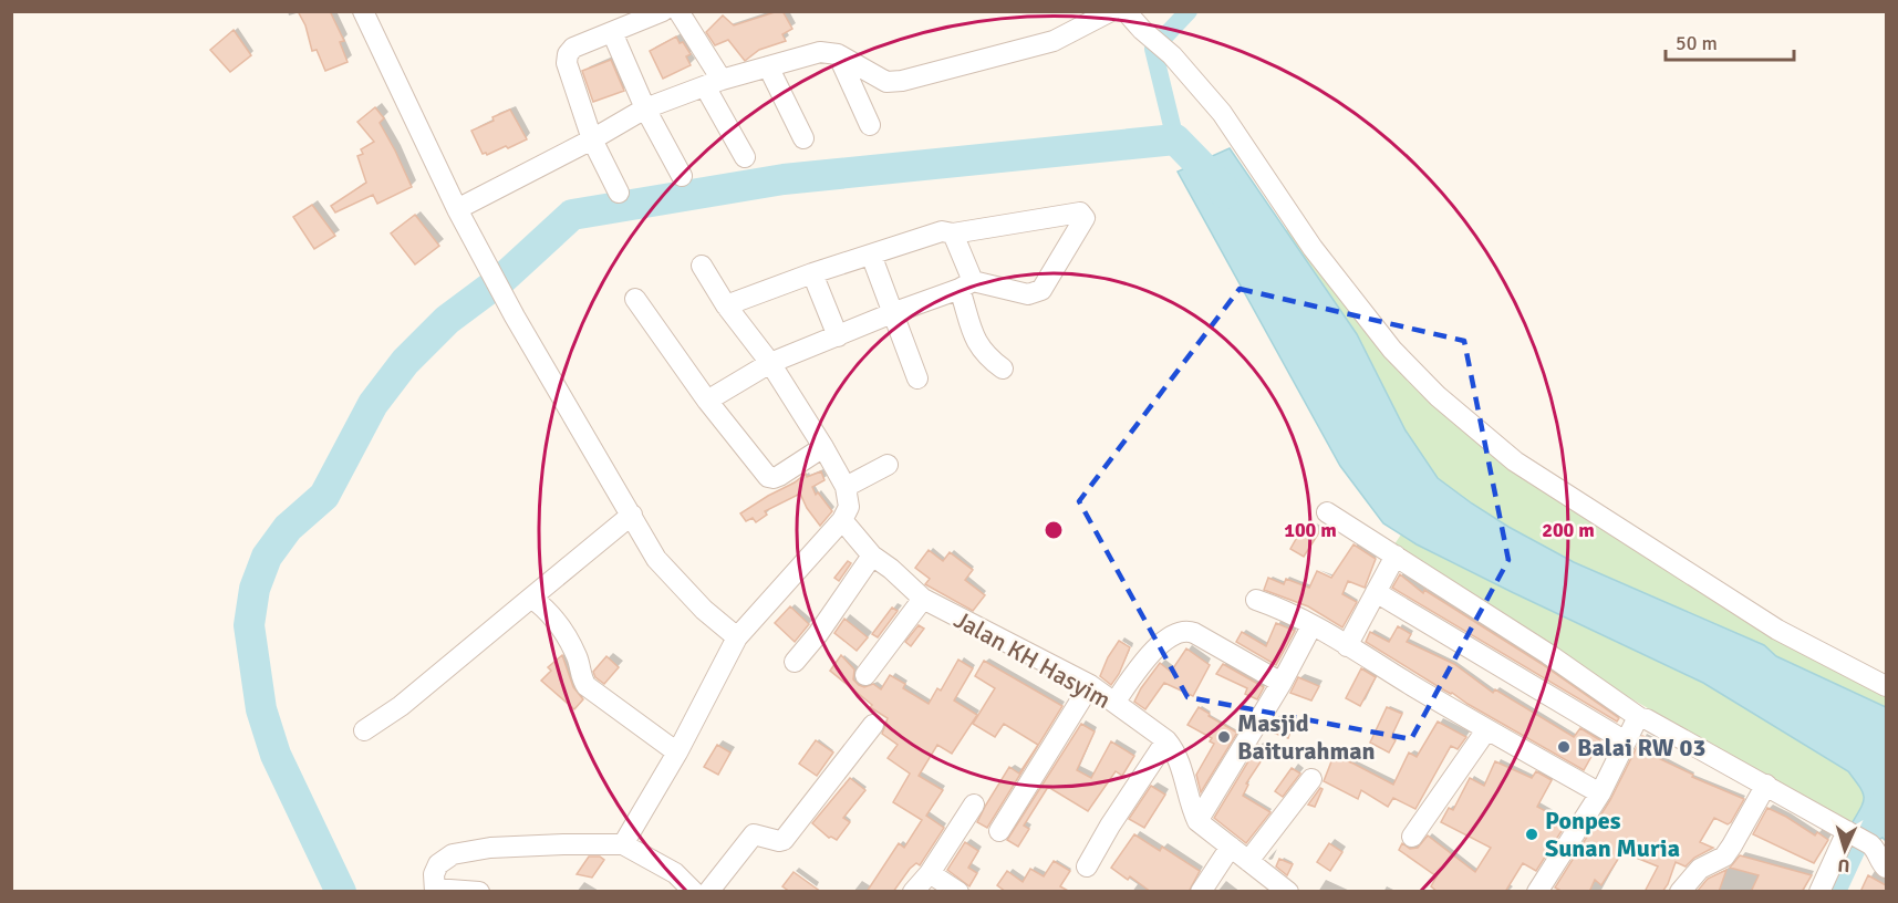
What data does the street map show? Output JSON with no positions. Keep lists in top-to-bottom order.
{
  "streets": {
    "street": ["Jalan KH Hasyim"]
  },
  "places": ["Masjid Baiturahman", "Balai RW 03", "Ponpes Sunan Muria"],
  "scale_bar": "50 m",
  "north": "bottom",
  "rings": ["100 m", "200 m"]
}
